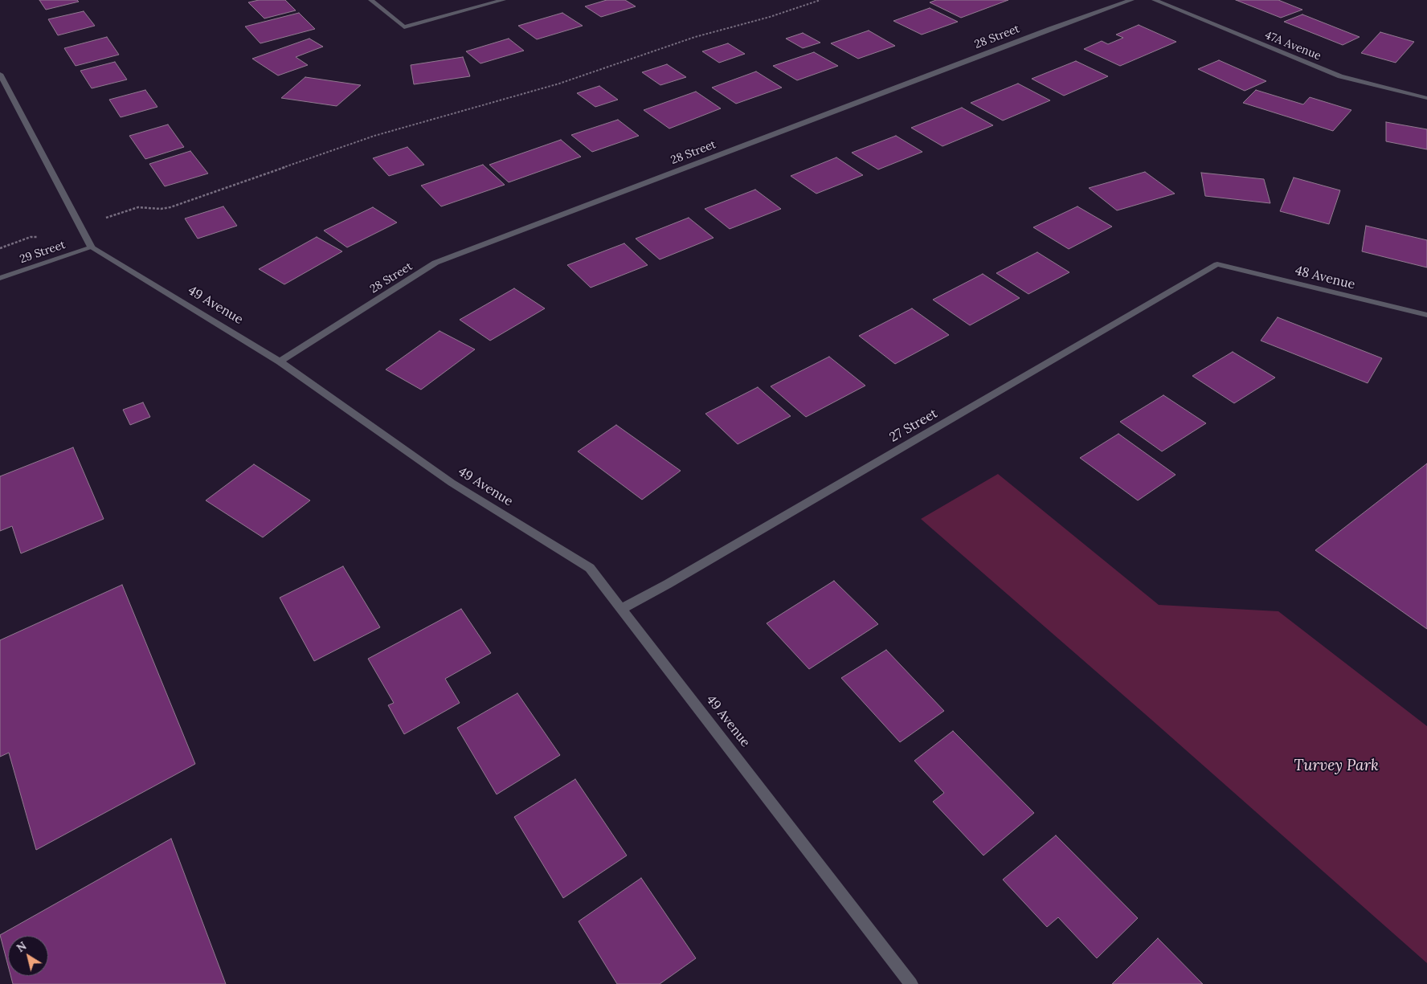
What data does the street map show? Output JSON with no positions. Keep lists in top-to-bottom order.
{
  "streets": {
    "street": [
      "28 Street",
      "47A Avenue",
      "29 Street",
      "48 Avenue",
      "49 Avenue",
      "27 Street"
    ]
  },
  "crossings": [
    ["28 Street", "49 Avenue"],
    ["29 Street", "49 Avenue"],
    ["48 Avenue", "27 Street"],
    ["49 Avenue", "27 Street"]
  ],
  "parks": ["Turvey Park"],
  "north": "top left"
}
